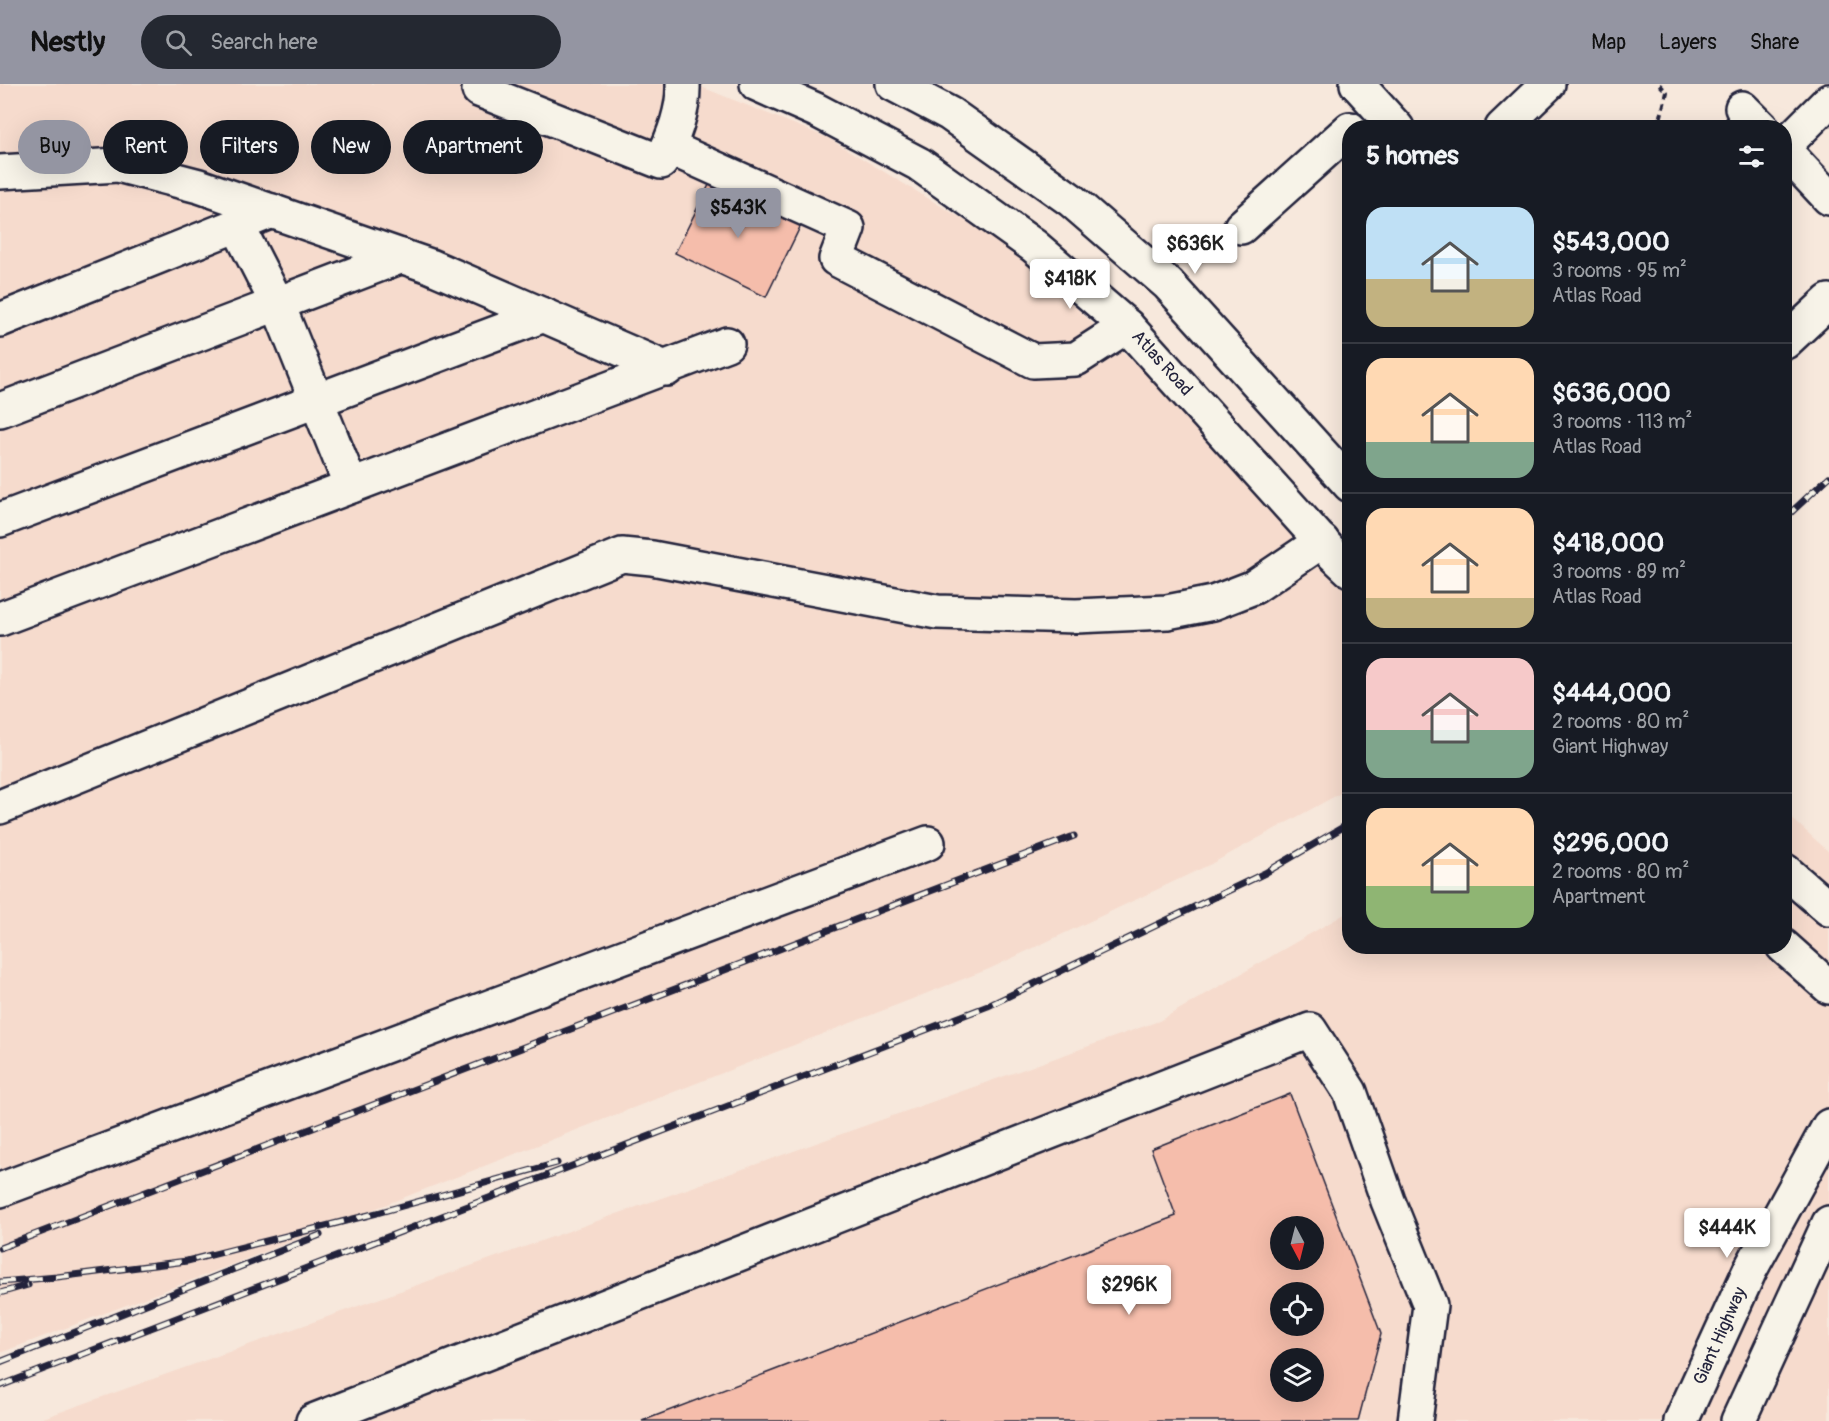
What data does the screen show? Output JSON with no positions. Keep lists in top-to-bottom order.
{
  "streets": {
    "street": ["Atlas Road", "Giant Highway"]
  },
  "north": "bottom",
  "page": {
    "header": "Nestly",
    "search": "Search here",
    "nav": ["Map", "Layers", "Share"],
    "chip": [
      "Buy",
      "Rent",
      "Filters",
      "New",
      "Apartment"
    ],
    "heading": "5 homes",
    "price": [
      "$543K",
      "$636K",
      "$418K",
      "$444K",
      "$296K"
    ],
    "list": [
      {
        "name": "$543,000",
        "note": "3 rooms · 95 m² · Atlas Road"
      },
      {
        "name": "$636,000",
        "note": "3 rooms · 113 m² · Atlas Road"
      },
      {
        "name": "$418,000",
        "note": "3 rooms · 89 m² · Atlas Road"
      },
      {
        "name": "$444,000",
        "note": "2 rooms · 80 m² · Giant Highway"
      },
      {
        "name": "$296,000",
        "note": "2 rooms · 80 m² · Apartment"
      }
    ]
  }
}
